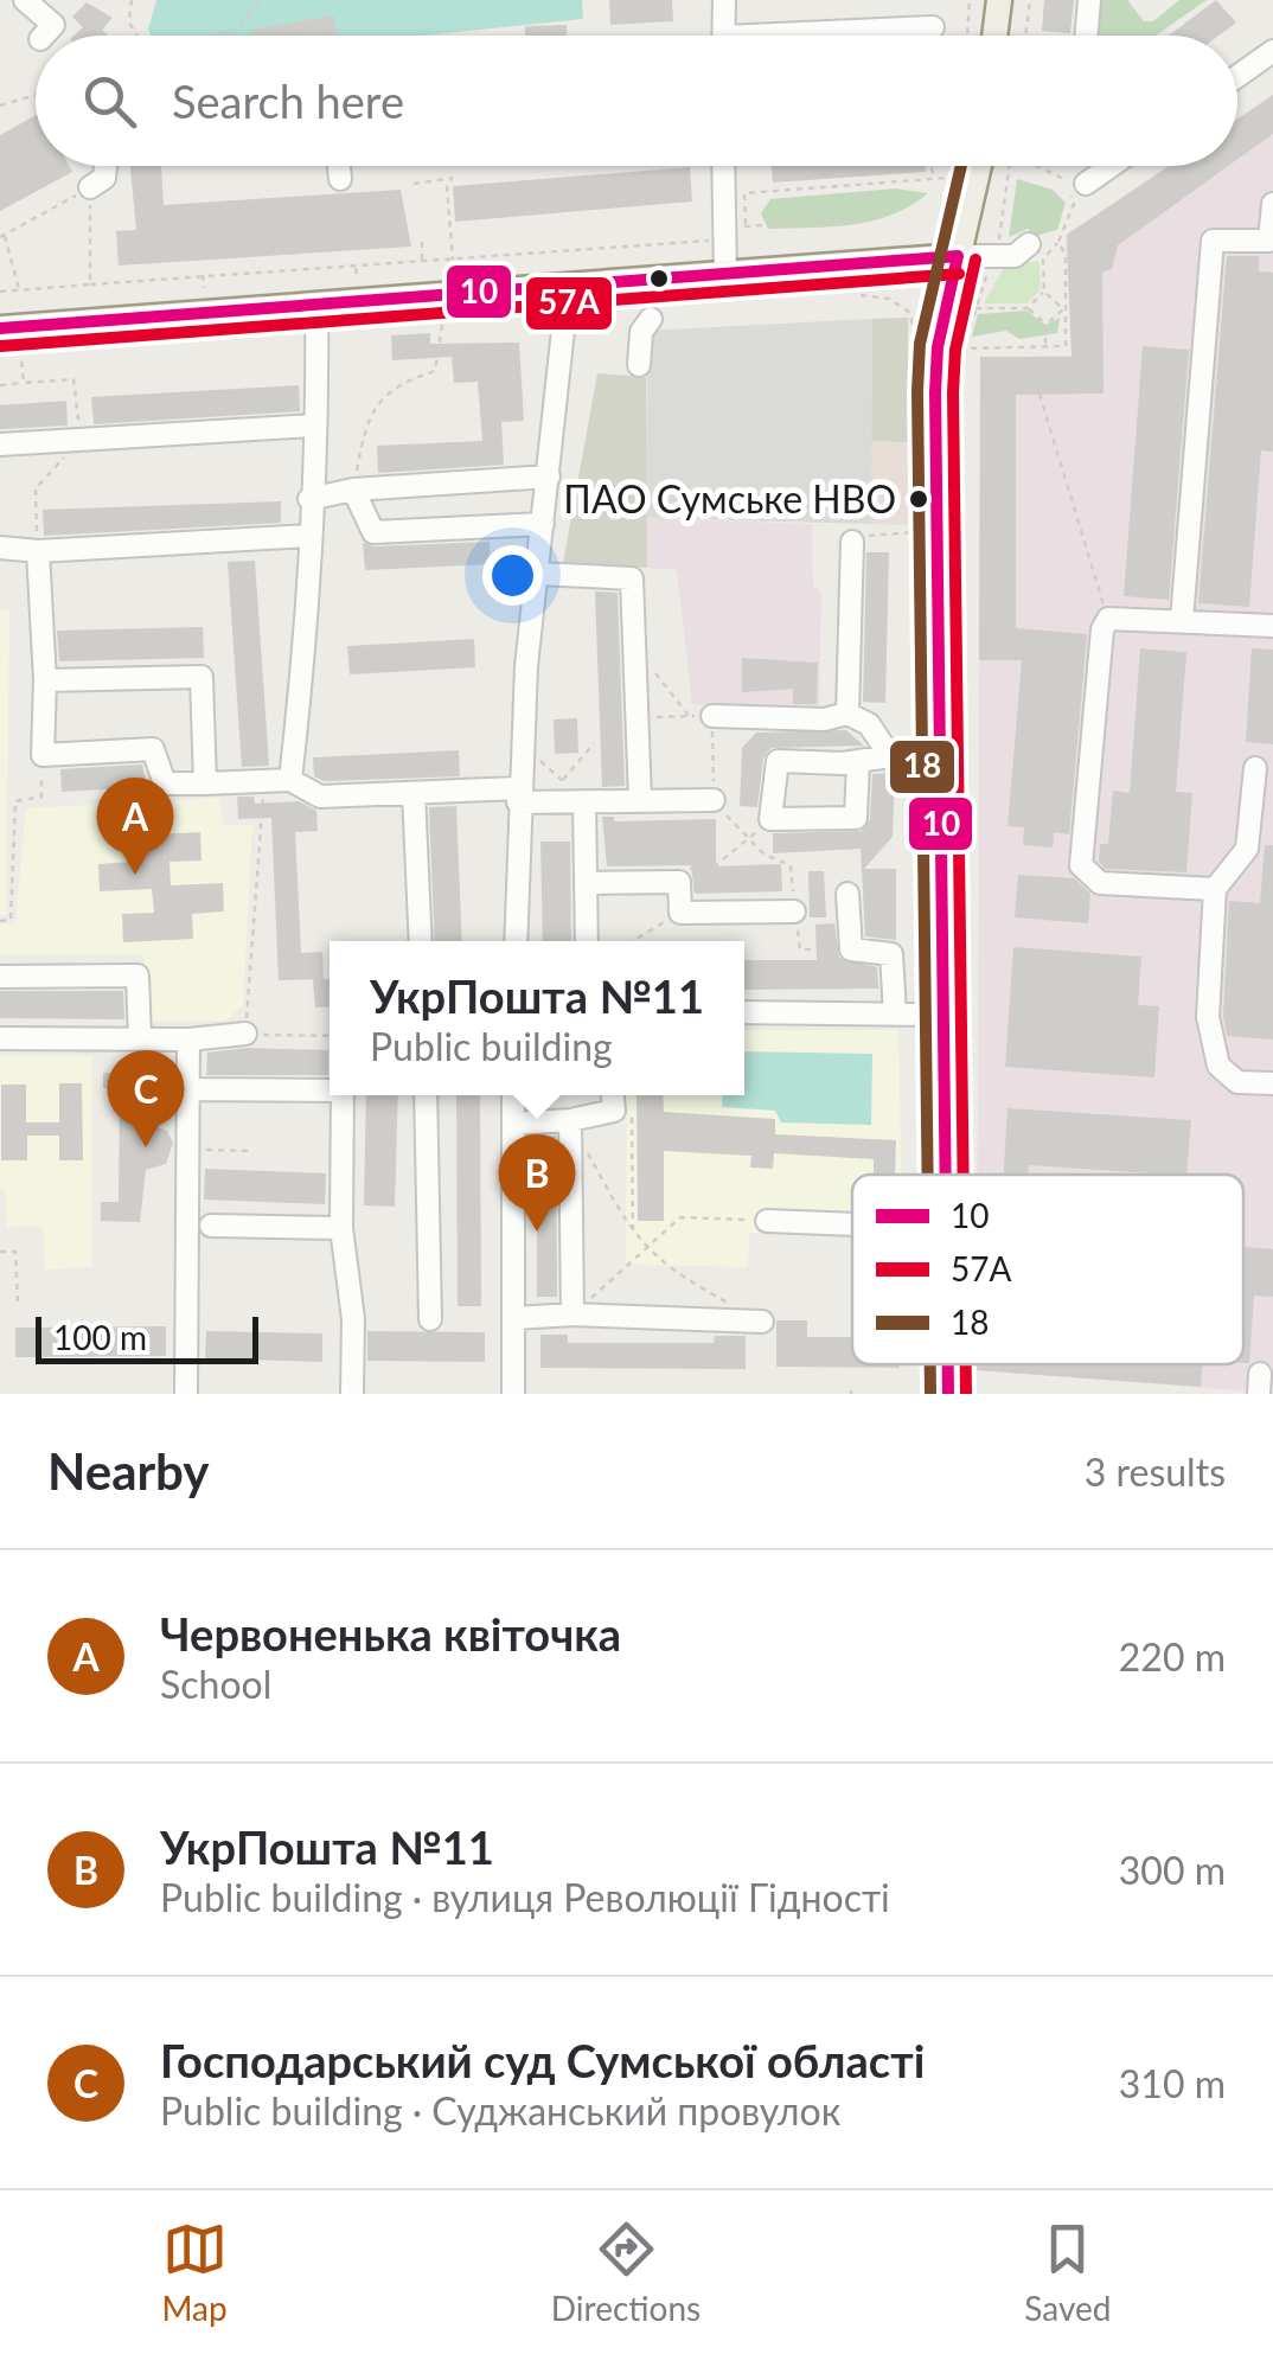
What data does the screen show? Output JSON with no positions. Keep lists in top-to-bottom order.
{
  "places": ["ПАО Сумське НВО"],
  "lines": ["transit line 18", "transit line 10", "transit line 57А"],
  "legend": ["10", "57А", "18"],
  "scale_bar": "100 m",
  "page": {
    "search": "Search here",
    "pins": ["A", "C", "B"],
    "popup": ["УкрПошта №11", "Public building"],
    "scale": "100 m",
    "heading": ["Nearby", "3 results"],
    "list": [
      {
        "mark": "A",
        "name": "Червоненька квіточка",
        "note": "School",
        "value": "220 m"
      },
      {
        "mark": "B",
        "name": "УкрПошта №11",
        "note": "Public building · вулиця Революції Гідності",
        "value": "300 m"
      },
      {
        "mark": "C",
        "name": "Господарський суд Сумської області",
        "note": "Public building · Суджанський провулок",
        "value": "310 m"
      }
    ],
    "nav": ["Map", "Directions", "Saved"]
  }
}
